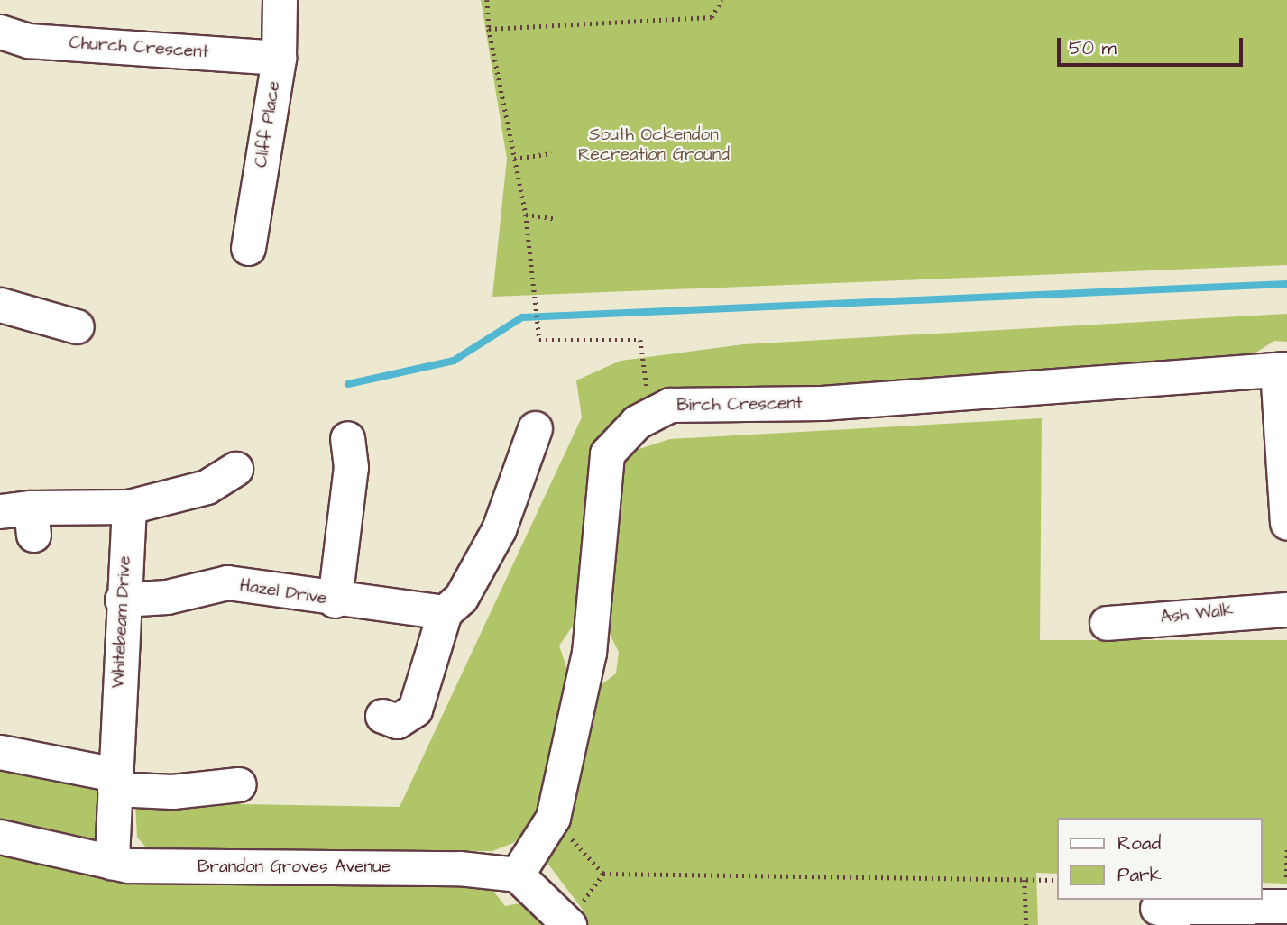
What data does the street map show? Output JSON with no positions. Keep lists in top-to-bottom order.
{
  "streets": {
    "street": [
      "Church Crescent",
      "Cliff Place",
      "Birch Crescent",
      "Hazel Drive",
      "Ash Walk",
      "Whitebeam Drive",
      "Brandon Groves Avenue"
    ]
  },
  "crossings": [
    ["Church Crescent", "Cliff Place"],
    ["Birch Crescent", "Brandon Groves Avenue"],
    ["Hazel Drive", "Whitebeam Drive"],
    ["Whitebeam Drive", "Brandon Groves Avenue"]
  ],
  "parks": ["South Ockendon Recreation Ground"],
  "legend": ["Road", "Park"],
  "scale_bar": "50 m"
}
